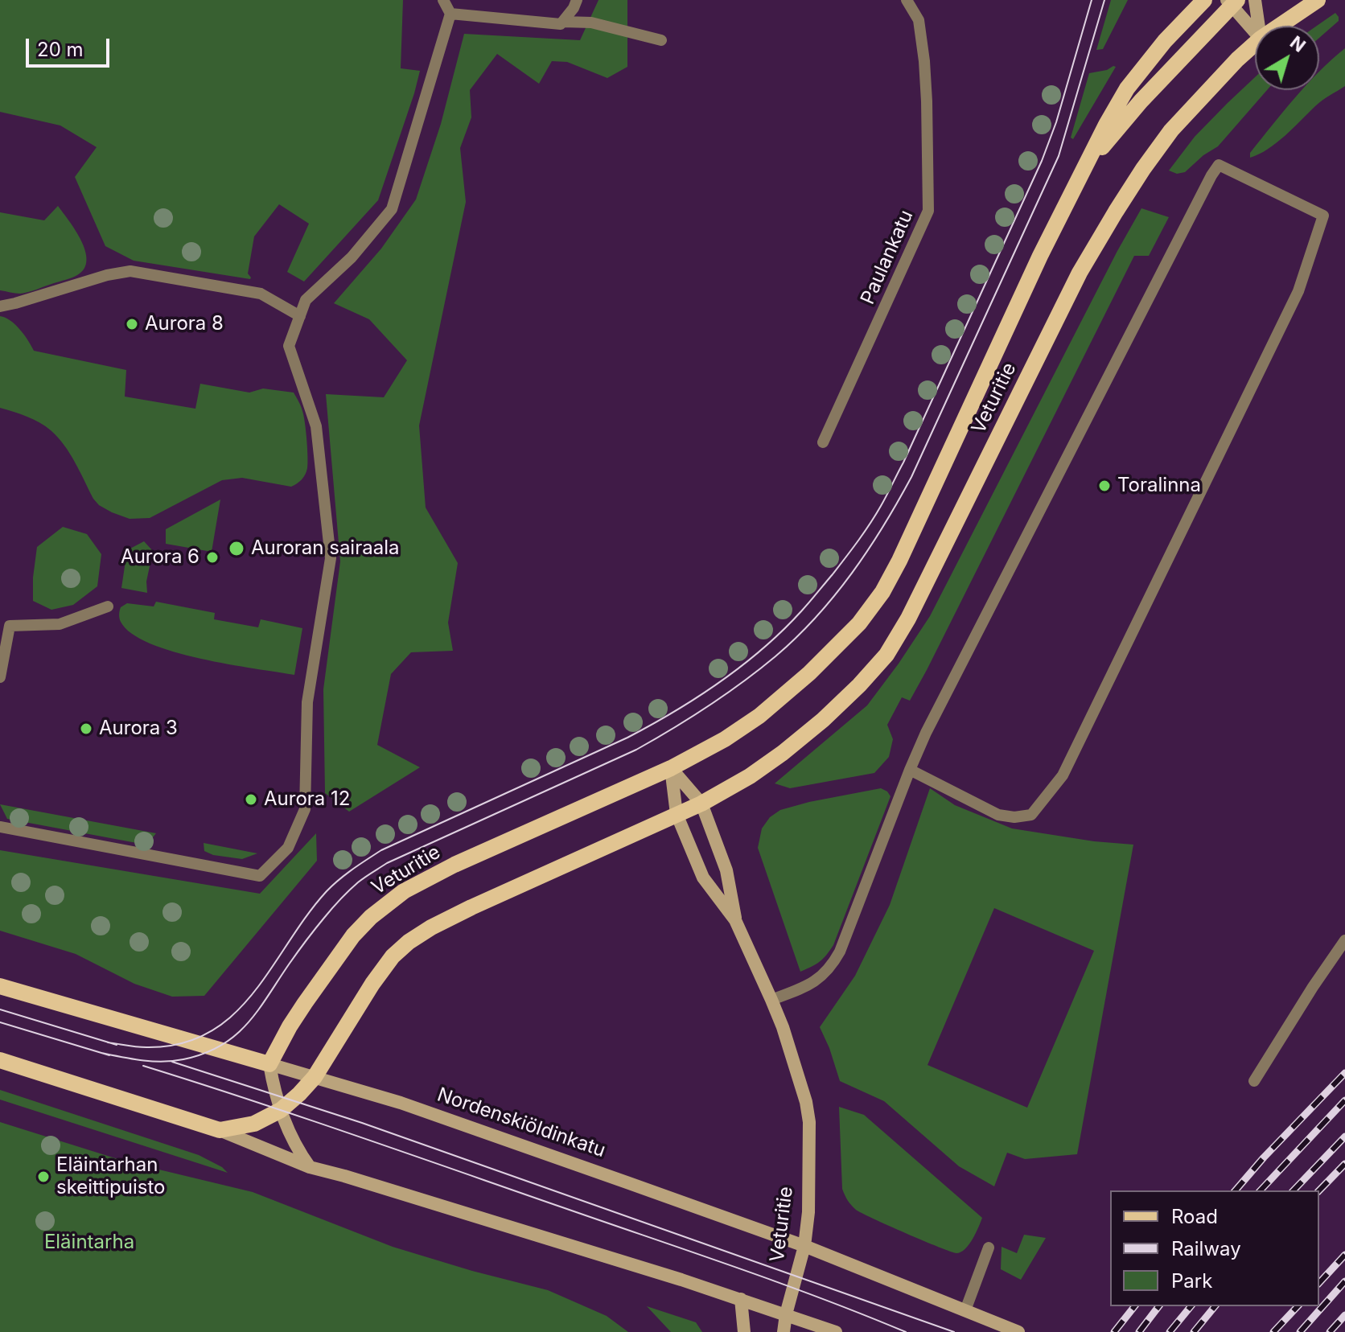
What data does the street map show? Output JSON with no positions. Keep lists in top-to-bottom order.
{
  "streets": {
    "main road": ["Veturitie", "Nordenskiöldinkatu"],
    "lane": ["Paulankatu"]
  },
  "crossings": [
    ["Veturitie", "Nordenskiöldinkatu"]
  ],
  "parks": ["Eläintarha"],
  "places": [
    "Aurora 8",
    "Toralinna",
    "Auroran sairaala",
    "Aurora 6",
    "Aurora 3",
    "Aurora 12",
    "Eläintarhan skeittipuisto"
  ],
  "legend": ["Road", "Railway", "Park"],
  "scale_bar": "20 m",
  "north": "top right"
}
